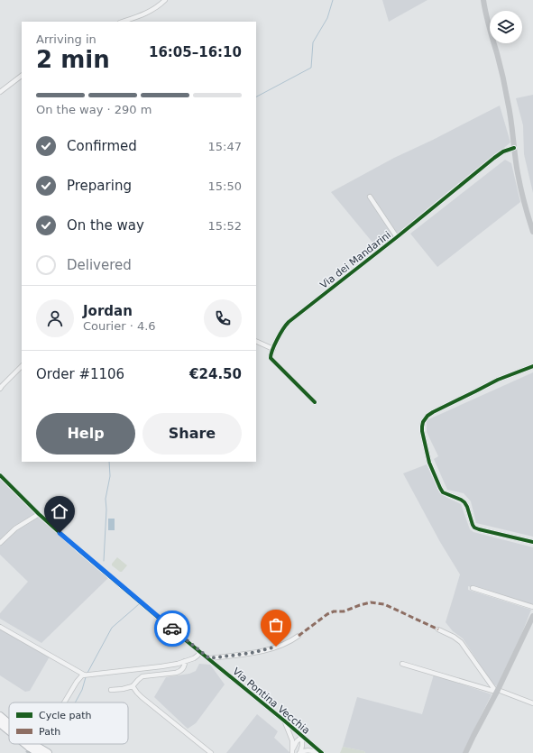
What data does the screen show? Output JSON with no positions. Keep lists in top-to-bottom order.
{
  "streets": {
    "street": ["Via dei Mandarini", "Via Pontina Vecchia"]
  },
  "legend": ["Cycle path", "Path"],
  "page": {
    "heading": ["2 min", "Arriving in", "16:05–16:10"],
    "panel": [
      "Jordan",
      "Courier · 4.6",
      "Order #1106",
      "€24.50"
    ],
    "bar": "On the way · 290 m",
    "list": [
      ["Confirmed", "15:47"],
      ["Preparing", "15:50"],
      ["On the way", "15:52"],
      "Delivered"
    ],
    "buttons": ["Help", "Share"]
  }
}
